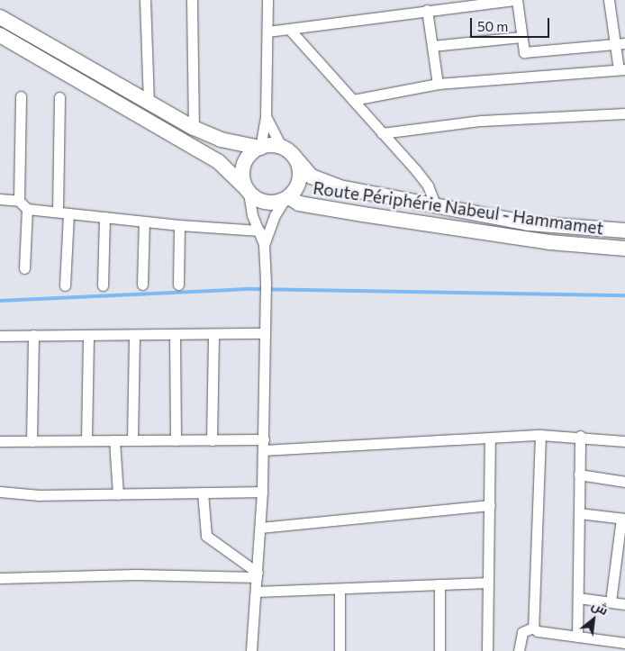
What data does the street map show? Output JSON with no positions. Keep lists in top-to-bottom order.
{
  "streets": {
    "highway": ["Route Périphérie Nabeul - Hammamet"]
  },
  "scale_bar": "50 m",
  "north": "top right"
}
